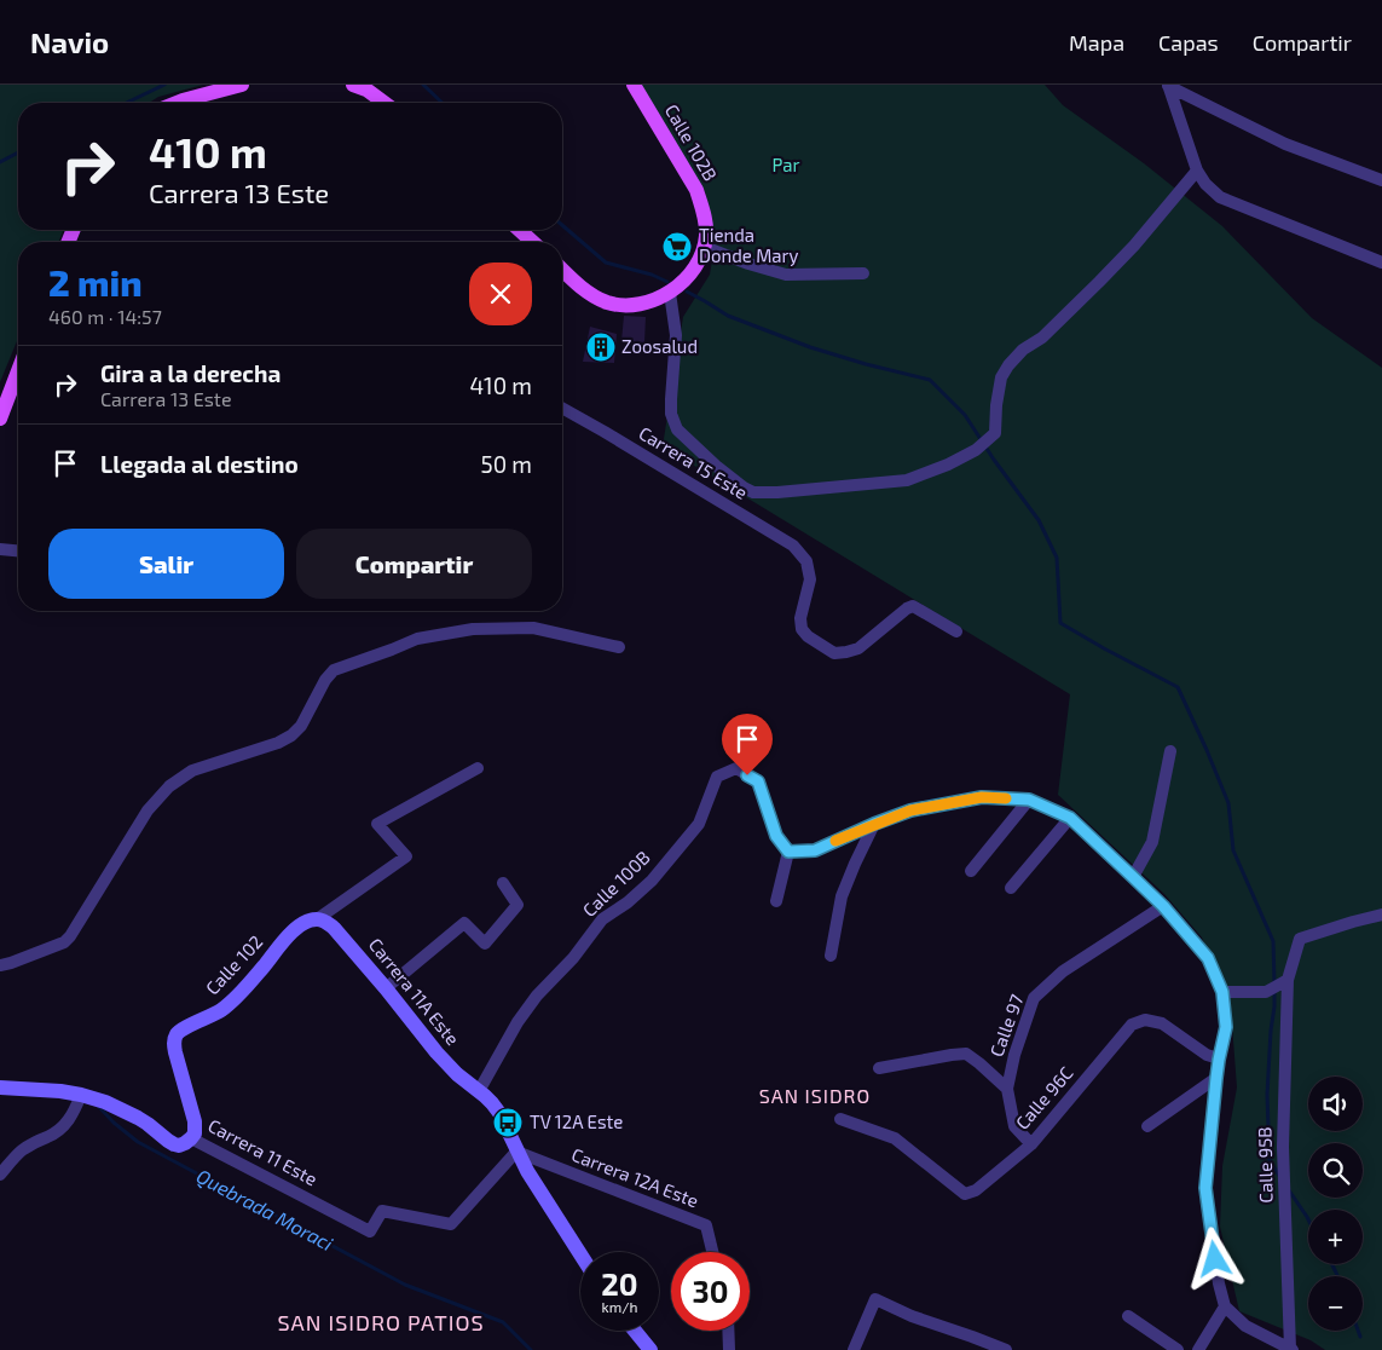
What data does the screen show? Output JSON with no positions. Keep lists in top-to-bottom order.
{
  "streets": {
    "main road": ["Calle 102B"],
    "street": [
      "Carrera 15 Este",
      "Calle 100B",
      "Calle 102",
      "Carrera 11A Este",
      "Calle 97",
      "Calle 96C",
      "Carrera 11 Este",
      "Calle 95B",
      "Carrera 12A Este"
    ]
  },
  "crossings": [
    ["Calle 100B", "Carrera 11A Este"],
    ["Calle 102", "Carrera 11A Este"],
    ["Calle 102", "Carrera 11 Este"],
    ["Carrera 11A Este", "Carrera 11 Este"],
    ["Carrera 11A Este", "Carrera 12A Este"],
    ["Calle 97", "Calle 96C"],
    ["Carrera 11 Este", "Carrera 12A Este"]
  ],
  "districts": ["SAN ISIDRO", "SAN ISIDRO PATIOS"],
  "water": ["Quebrada Moraci"],
  "parks": ["Par"],
  "places": {
    "supermarket": ["Tienda Donde Mary"],
    "building": ["Zoosalud"],
    "bus stop": ["TV 12A Este"]
  },
  "page": {
    "header": "Navio",
    "nav": ["Mapa", "Capas", "Compartir"],
    "turn": ["410 m", "Carrera 13 Este"],
    "heading": ["2 min", "460 m · 14:57"],
    "list": [
      {
        "name": "Gira a la derecha",
        "note": "Carrera 13 Este",
        "value": "410 m"
      },
      {
        "name": "Llegada al destino",
        "value": "50 m"
      }
    ],
    "buttons": ["Salir", "Compartir"],
    "map_buttons": ["+", "−"],
    "speed": "20 km/h",
    "limit": "30"
  }
}
